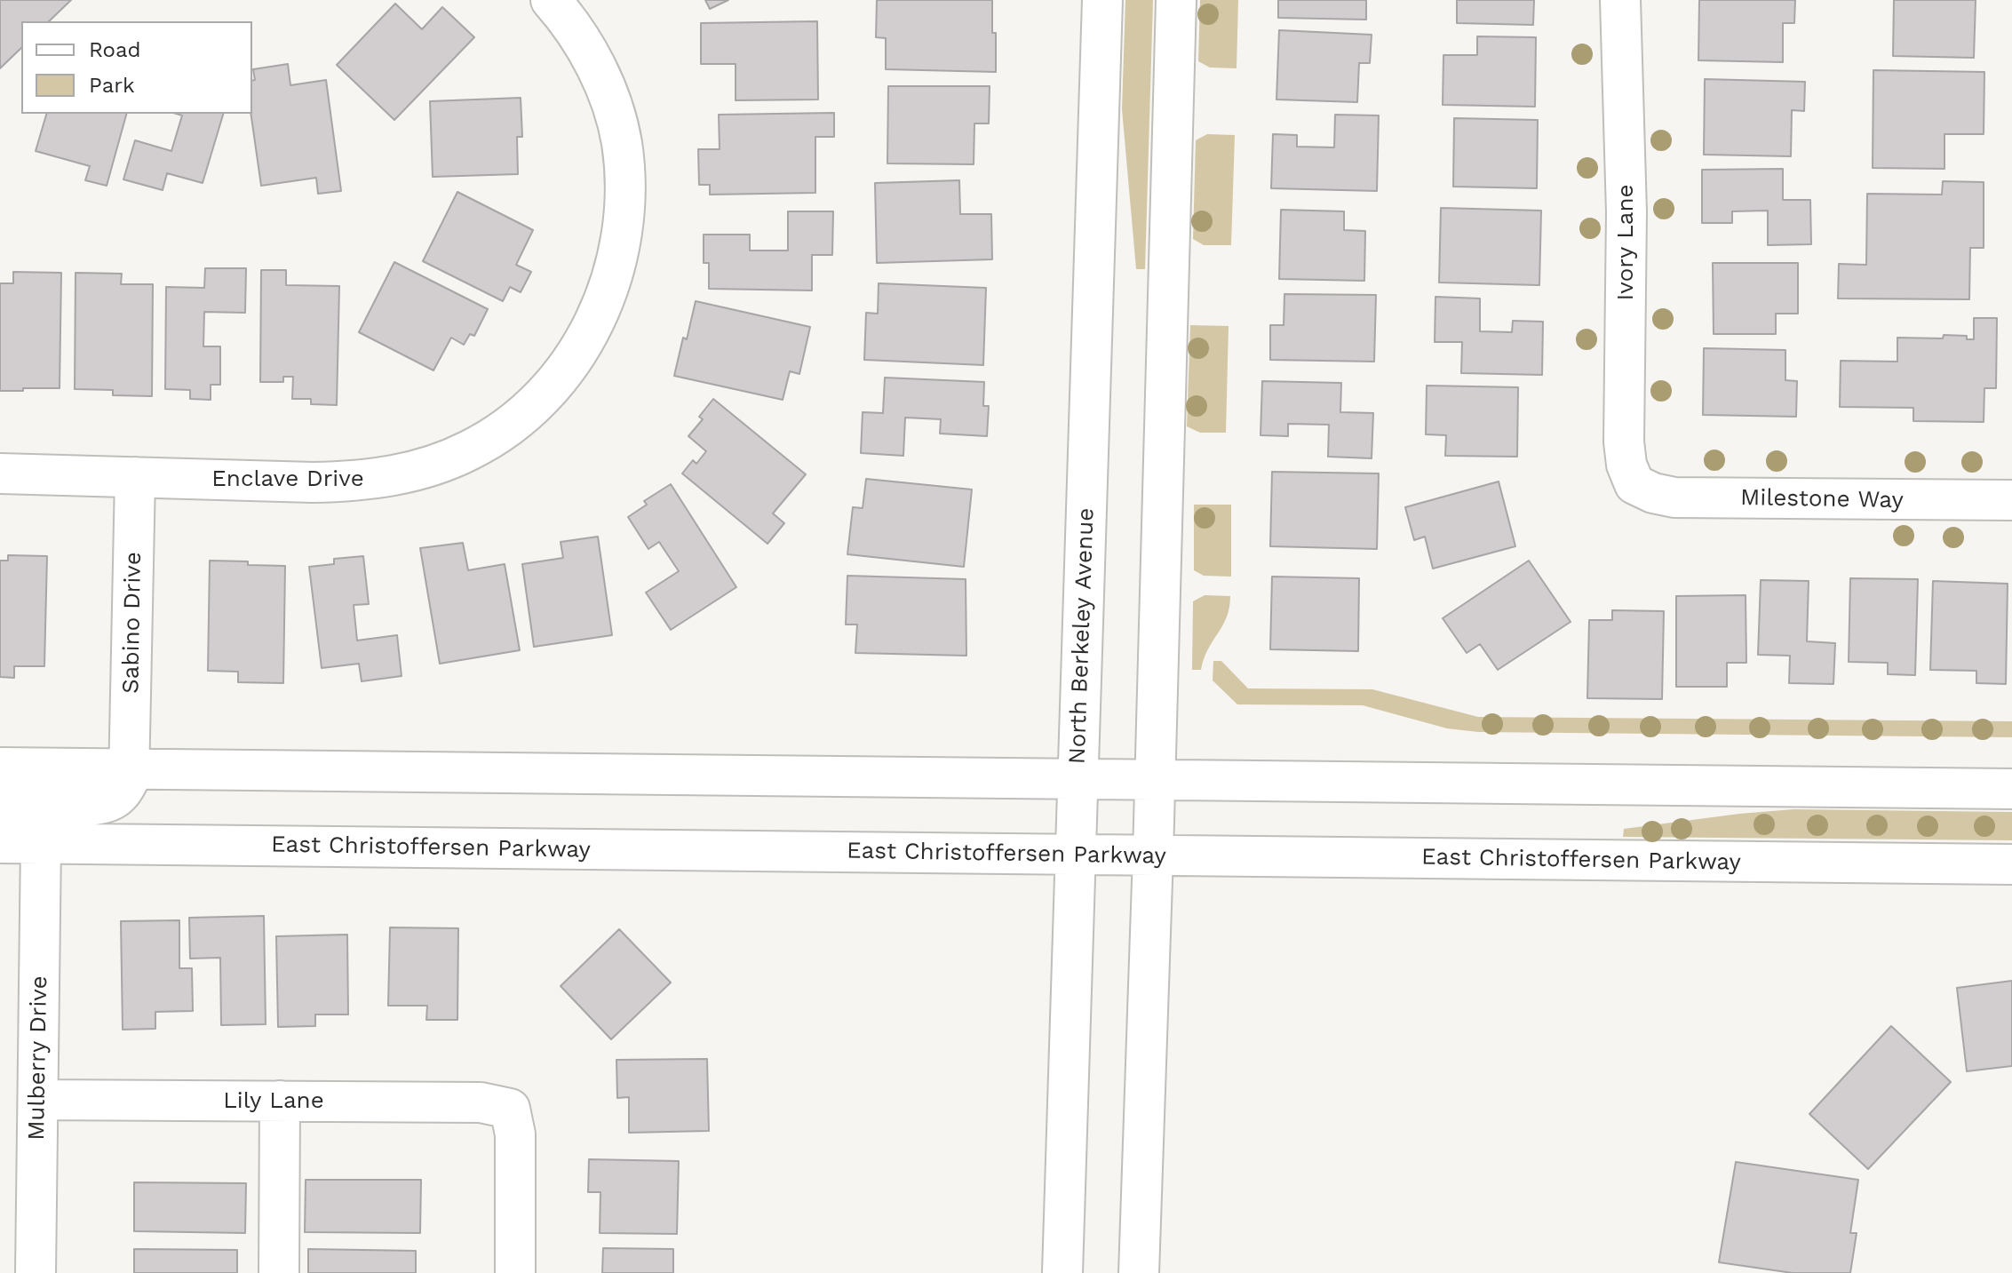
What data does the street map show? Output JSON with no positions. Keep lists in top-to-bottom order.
{
  "streets": {
    "street": [
      "Ivory Lane",
      "Enclave Drive",
      "Milestone Way",
      "Sabino Drive",
      "North Berkeley Avenue",
      "East Christoffersen Parkway",
      "Mulberry Drive",
      "Lily Lane"
    ]
  },
  "crossings": [
    ["Ivory Lane", "Milestone Way"],
    ["Enclave Drive", "Sabino Drive"],
    ["North Berkeley Avenue", "East Christoffersen Parkway"],
    ["East Christoffersen Parkway", "Mulberry Drive"],
    ["Mulberry Drive", "Lily Lane"]
  ],
  "legend": ["Road", "Park"]
}
